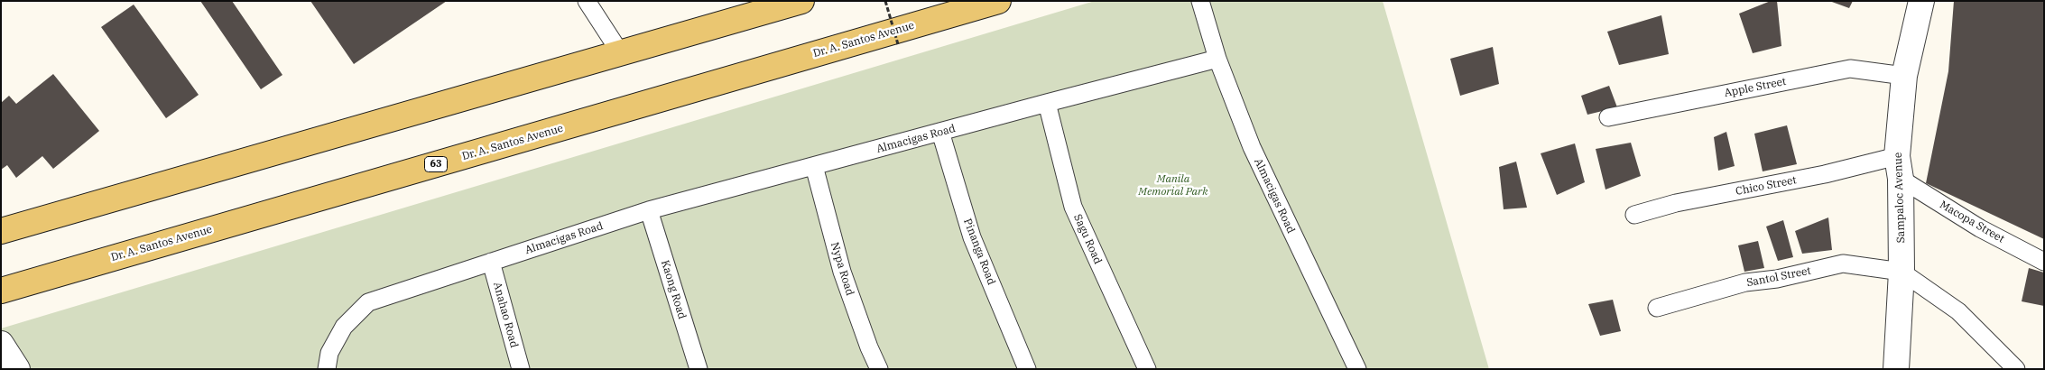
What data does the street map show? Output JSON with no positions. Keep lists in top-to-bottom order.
{
  "streets": {
    "main road": ["Dr. A. Santos Avenue", "63"],
    "street": ["Sampaloc Avenue"],
    "lane": [
      "Apple Street",
      "Almacigas Road",
      "Chico Street",
      "Macopa Street",
      "Sagu Road",
      "Pinanga Road",
      "Nypa Road",
      "Santol Street",
      "Kaong Road",
      "Anahao Road"
    ]
  },
  "crossings": [
    ["Apple Street", "Sampaloc Avenue"],
    ["Almacigas Road", "Sagu Road"],
    ["Almacigas Road", "Pinanga Road"],
    ["Almacigas Road", "Nypa Road"],
    ["Almacigas Road", "Kaong Road"],
    ["Almacigas Road", "Anahao Road"],
    ["Chico Street", "Sampaloc Avenue"],
    ["Chico Street", "Macopa Street"],
    ["Sampaloc Avenue", "Macopa Street"],
    ["Sampaloc Avenue", "Santol Street"]
  ],
  "parks": ["Manila Memorial Park"]
}
